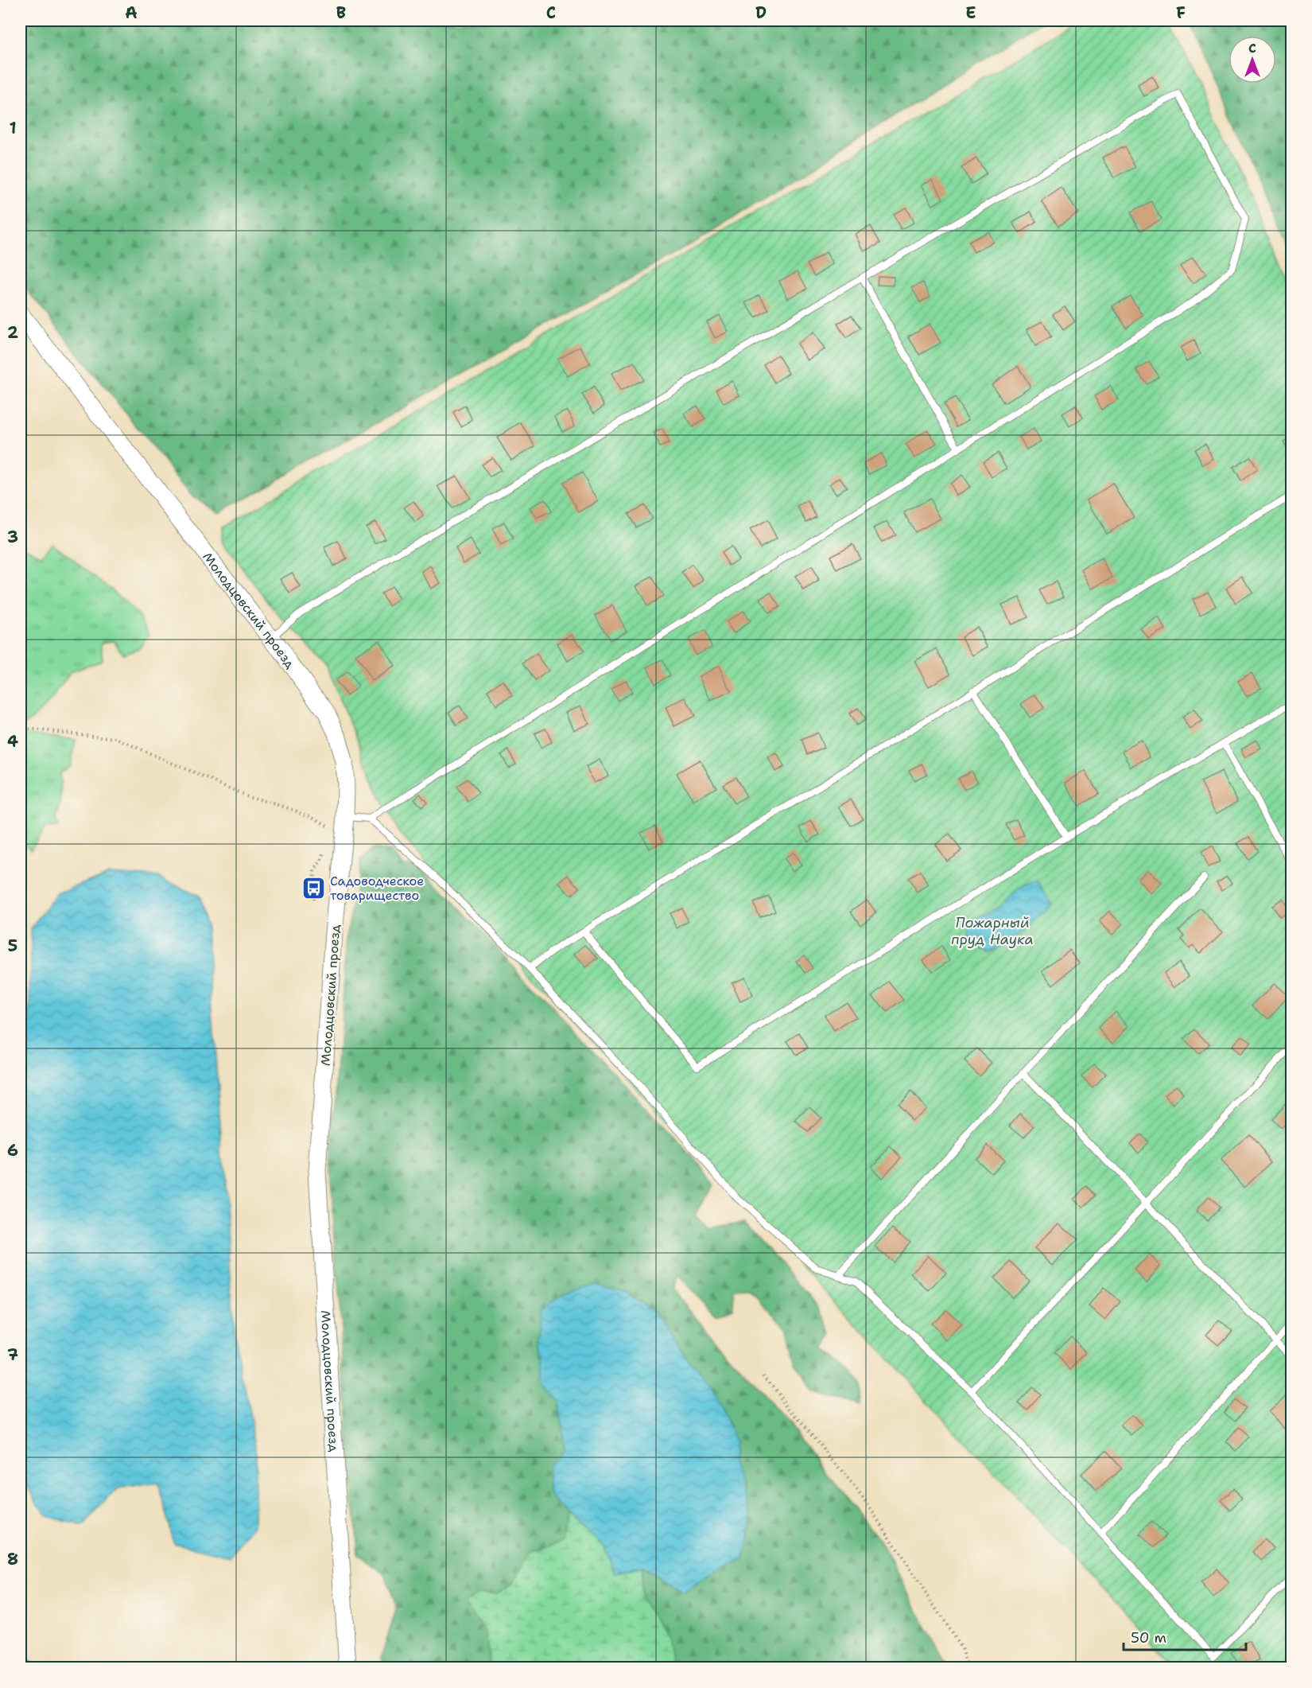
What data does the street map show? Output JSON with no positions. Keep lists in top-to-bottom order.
{
  "streets": {
    "street": ["Молодцовский проезд"]
  },
  "water": ["Пожарный пруд Наука"],
  "places": {
    "bus stop": ["Садоводческое товарищество"]
  },
  "scale_bar": "50 m",
  "north": "top",
  "grid": {
    "columns": [
      "A",
      "B",
      "C",
      "D",
      "E",
      "F"
    ],
    "rows": [
      "1",
      "2",
      "3",
      "4",
      "5",
      "6",
      "7",
      "8"
    ]
  }
}
